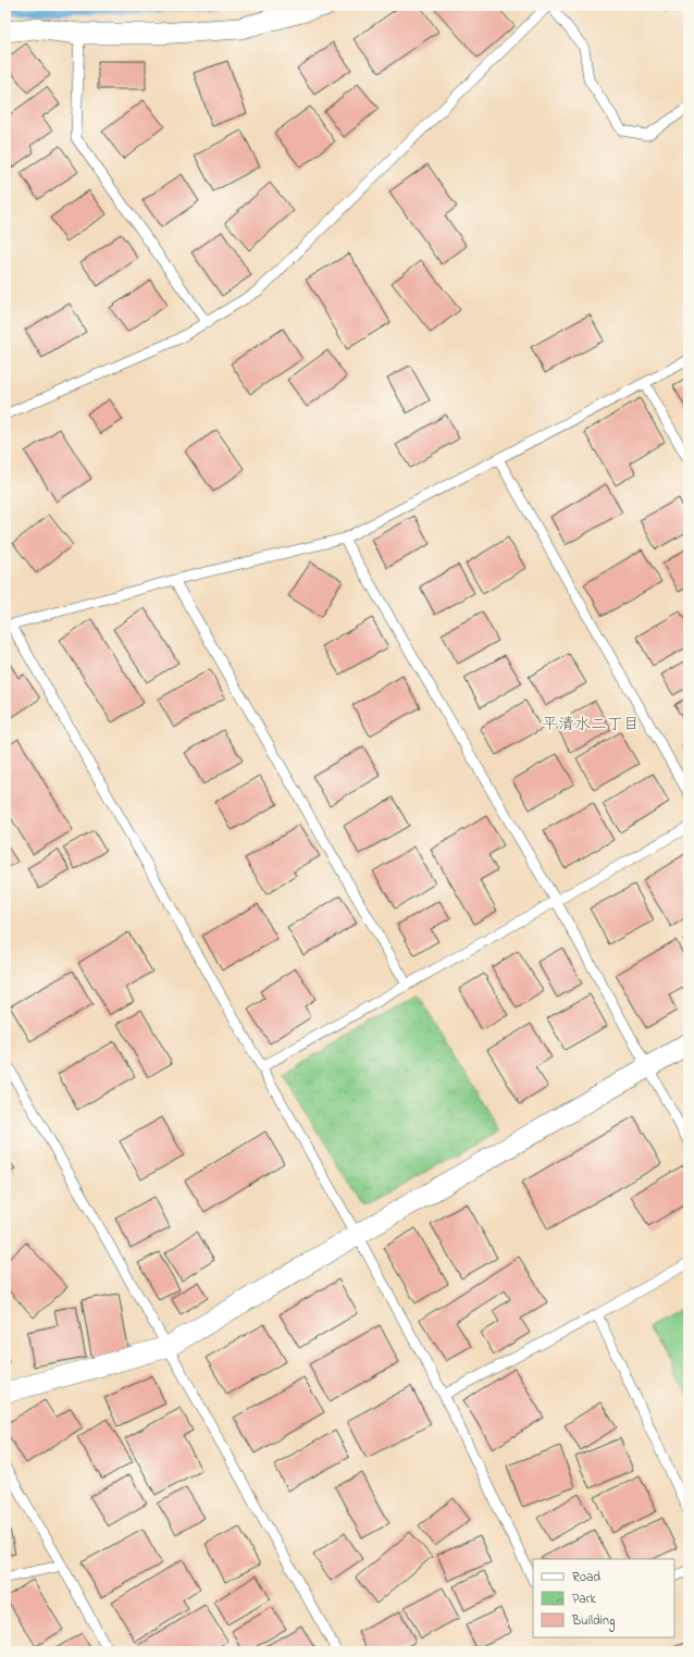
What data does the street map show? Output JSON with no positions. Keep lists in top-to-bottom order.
{
  "districts": ["平清水二丁目"],
  "legend": ["Road", "Park", "Building"]
}
